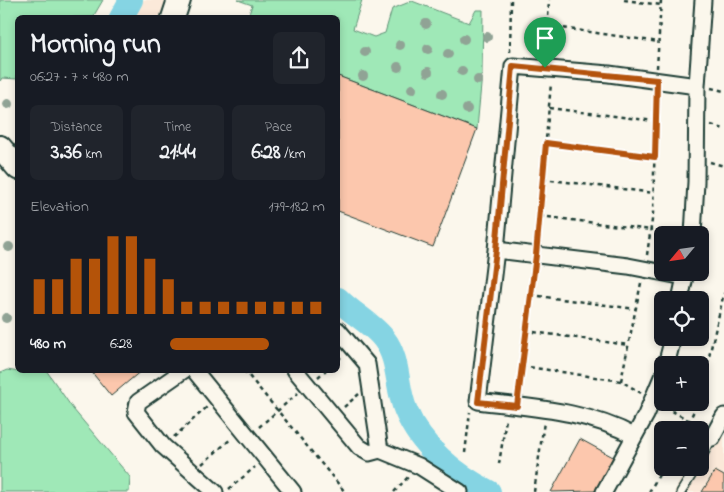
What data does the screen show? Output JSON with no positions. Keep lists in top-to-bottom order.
{
  "north": "bottom left",
  "page": {
    "heading": ["Morning run", "06:27 · 7 × 480 m"],
    "stats": [
      ["Distance", "3.36 km"],
      ["Time", "21:44"],
      ["Pace", "6:28 /km"]
    ],
    "chart": ["Elevation", "179–182 m"],
    "map_buttons": ["+", "−"],
    "list": [
      {
        "name": "480 m",
        "note": "6:28"
      }
    ]
  }
}
